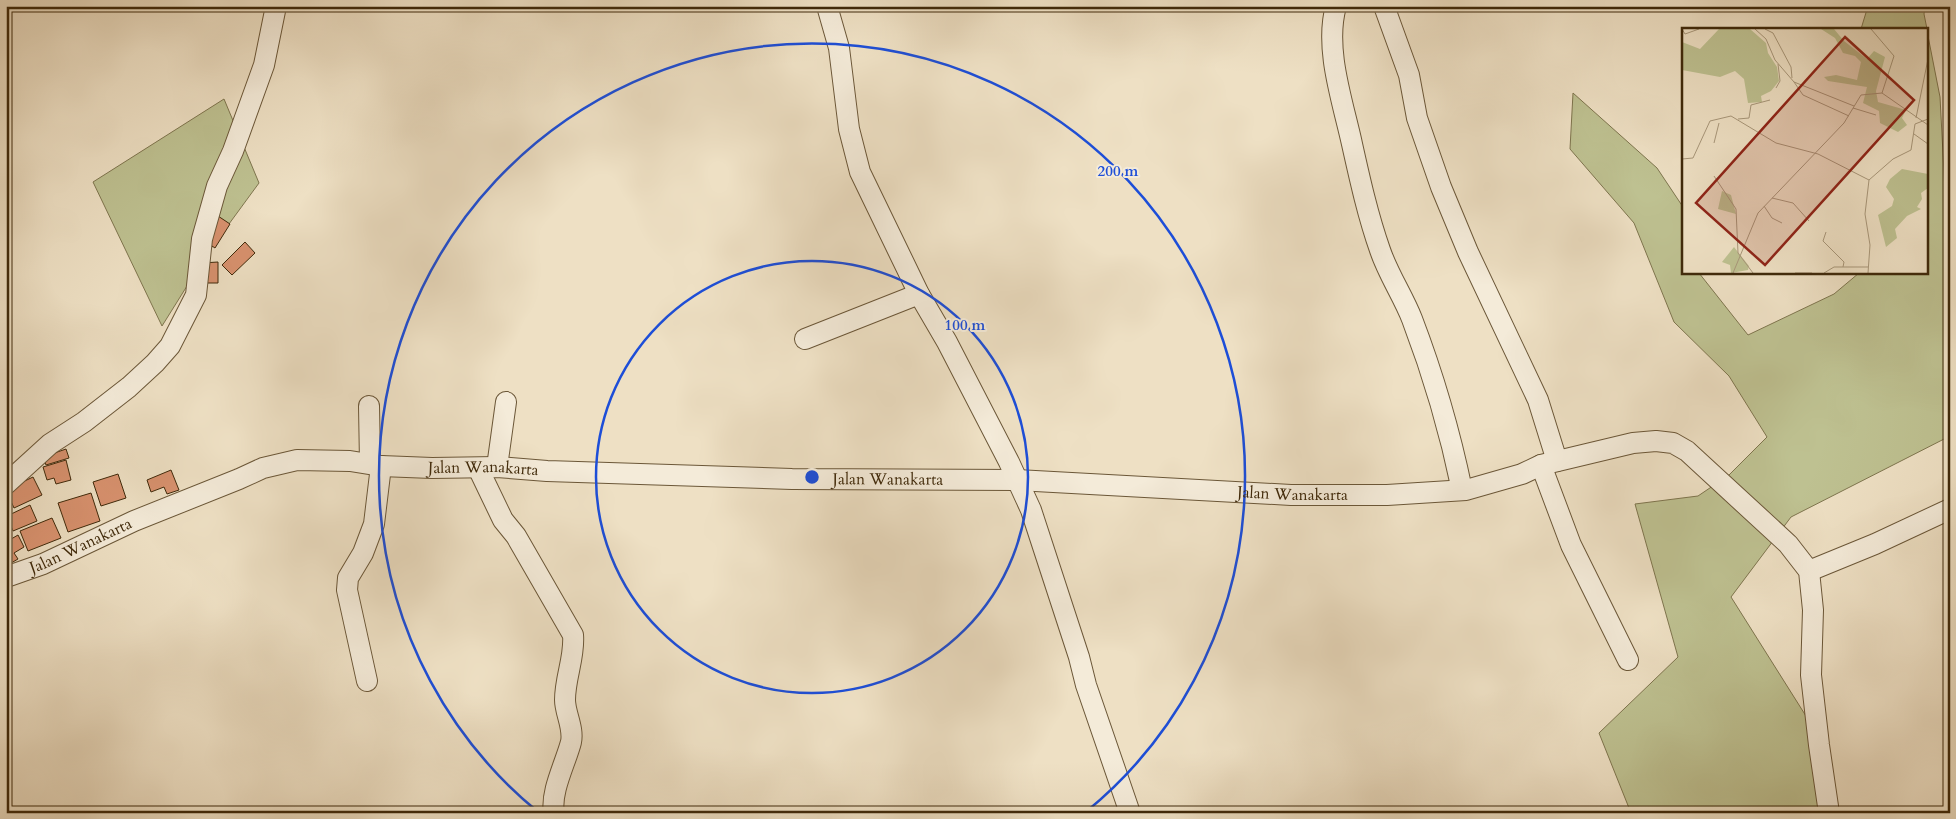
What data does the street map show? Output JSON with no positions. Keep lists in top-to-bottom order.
{
  "streets": {
    "street": ["Jalan Wanakarta"]
  },
  "rings": ["200 m", "100 m"]
}
